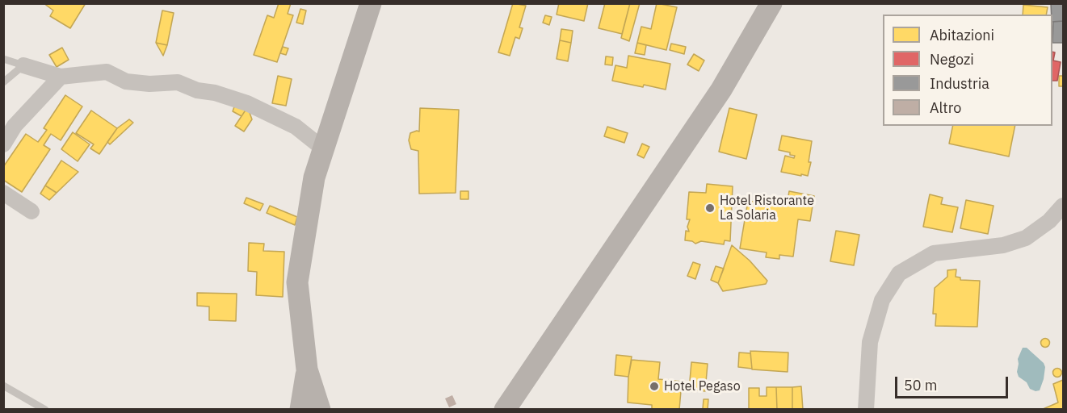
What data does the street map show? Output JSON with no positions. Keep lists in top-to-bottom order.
{
  "places": ["Hotel Ristorante La Solaria", "Hotel Pegaso"],
  "legend": [
    "Abitazioni",
    "Negozi",
    "Industria",
    "Altro"
  ],
  "scale_bar": "50 m"
}
